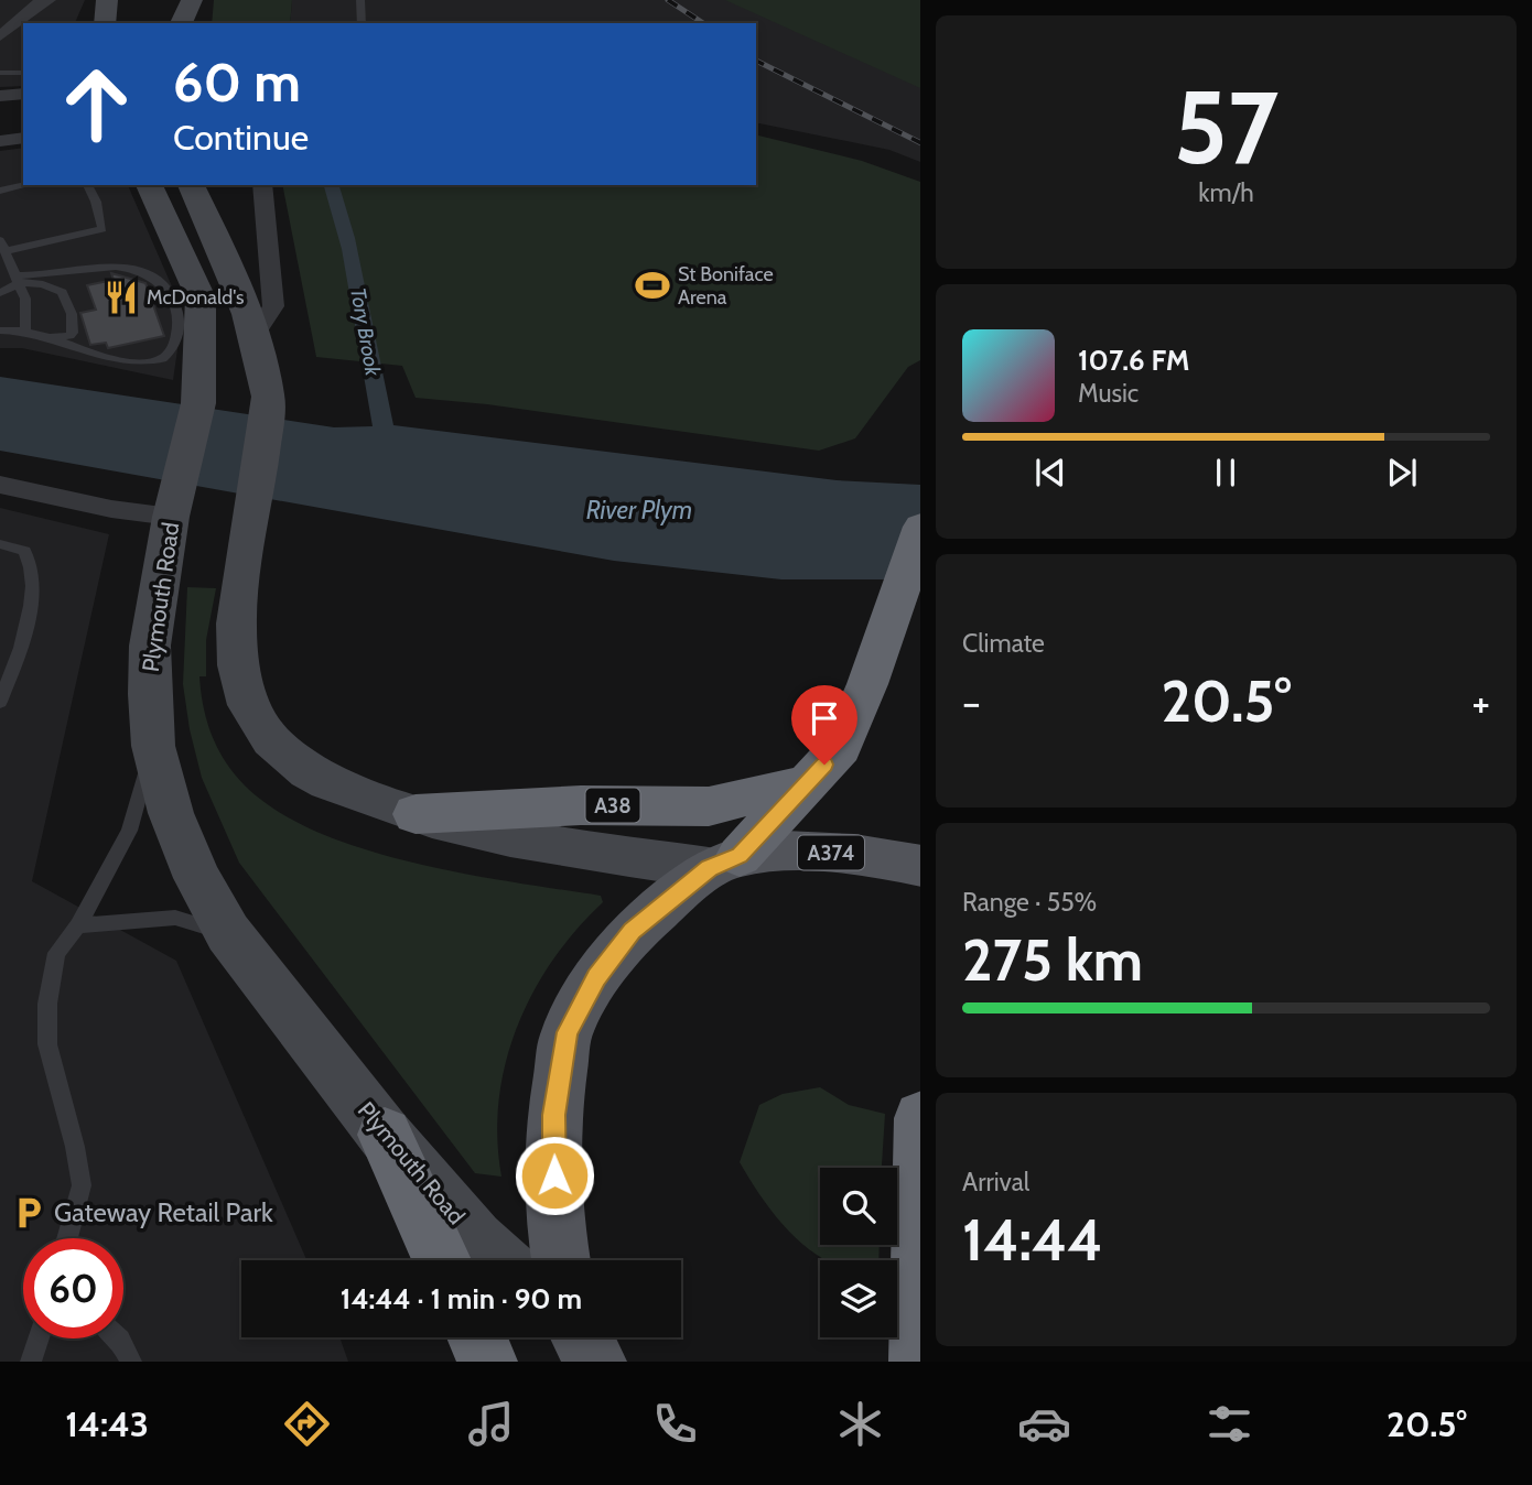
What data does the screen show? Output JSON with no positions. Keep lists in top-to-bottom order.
{
  "streets": {
    "highway": ["A38"],
    "main road": ["Plymouth Road", "A374"]
  },
  "water": ["Tory Brook", "River Plym"],
  "places": {
    "sports": ["St Boniface Arena"],
    "restaurant": ["McDonald's"],
    "parking": ["Gateway Retail Park"]
  },
  "page": {
    "tile": [
      ["57", "km/h"],
      "Climate",
      ["Range · 55%", "275 km"],
      ["Arrival", "14:44"]
    ],
    "turn": ["60 m", "Continue"],
    "song": ["107.6 FM", "Music"],
    "heat": ["−", "20.5°", "+"],
    "limit": "60",
    "trip": "14:44 · 1 min · 90 m",
    "tabs": ["14:43", "20.5°"]
  }
}
